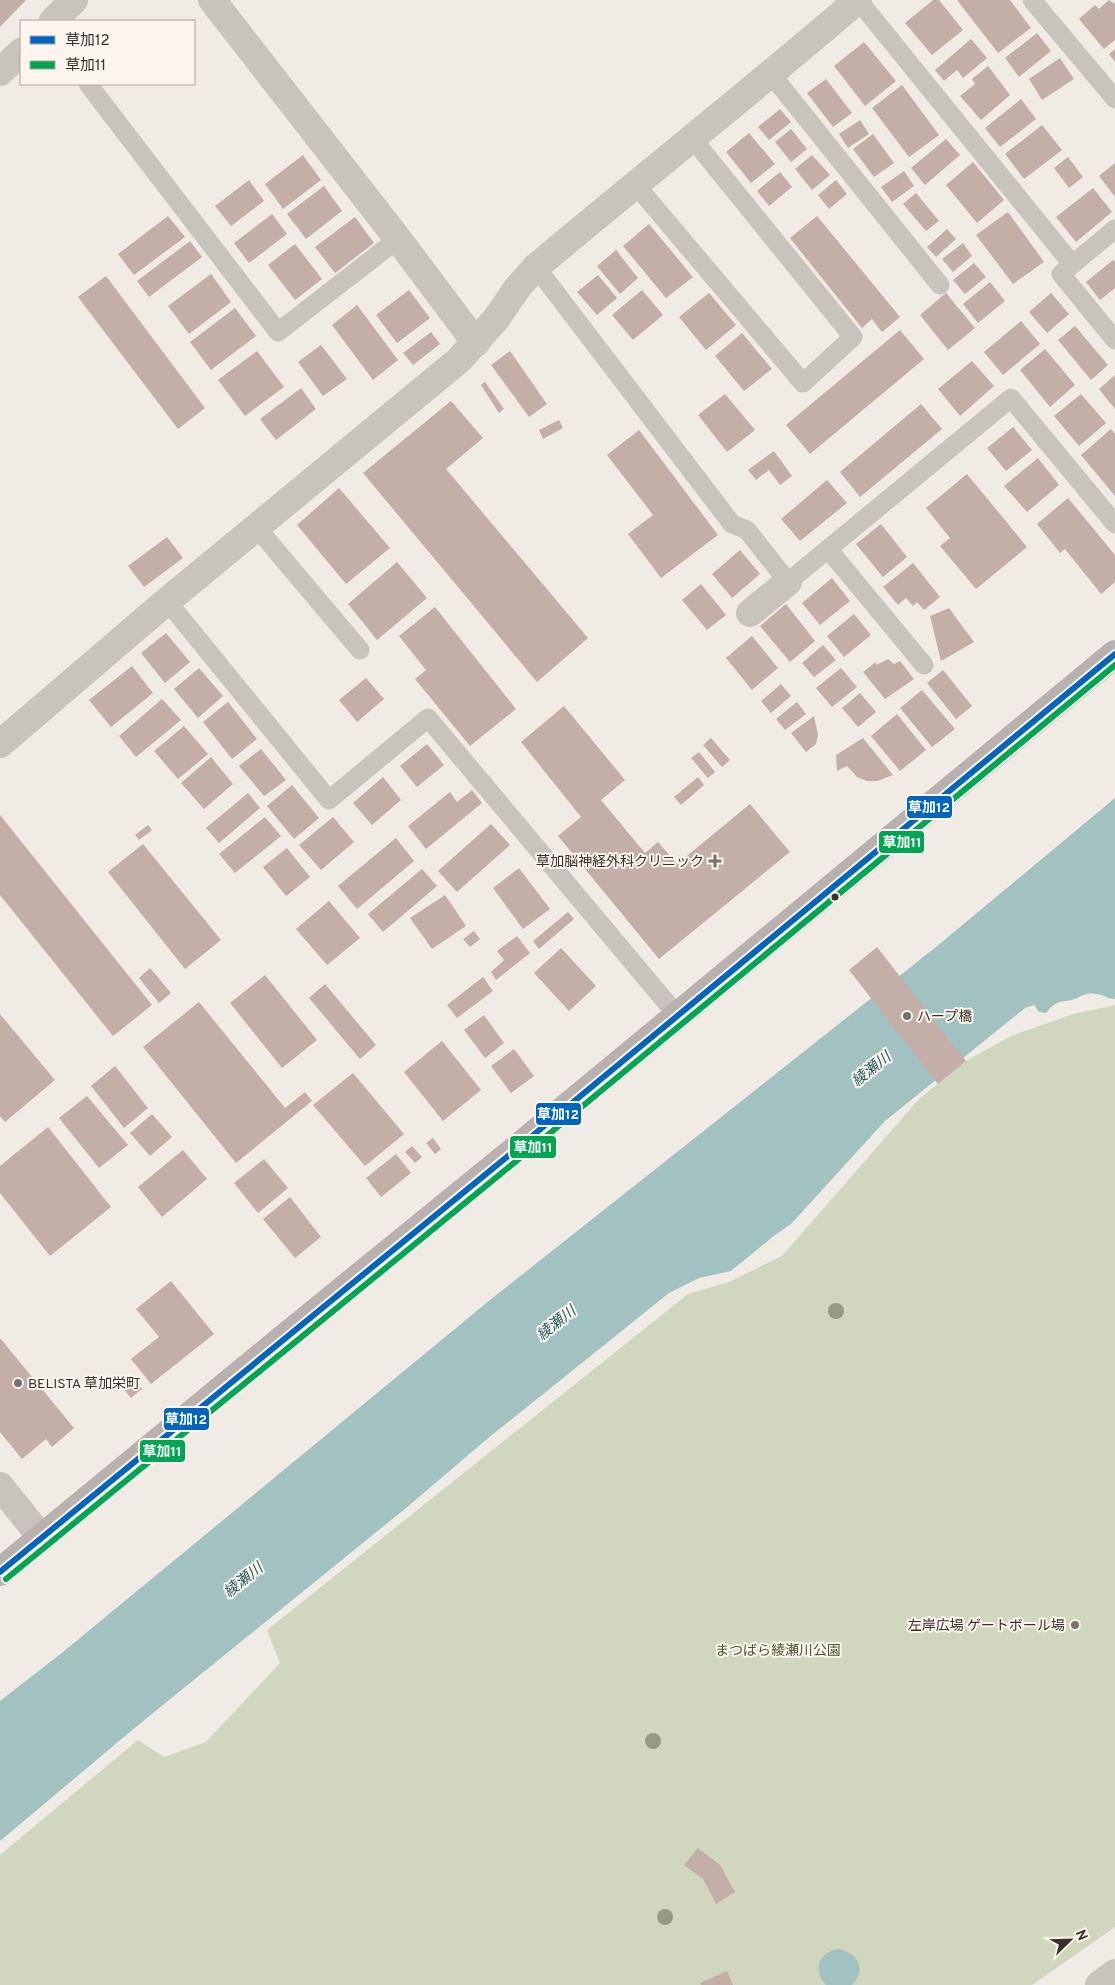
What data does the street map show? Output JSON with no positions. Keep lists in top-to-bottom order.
{
  "water": ["綾瀬川"],
  "parks": ["まつばら綾瀬川公園"],
  "places": {
    "health": ["草加脳神経外科クリニック"],
    "other": ["ハープ橋", "BELISTA 草加栄町", "左岸広場 ゲートボール場"]
  },
  "lines": ["transit line 草加12", "transit line 草加11"],
  "legend": ["草加12", "草加11"],
  "north": "top right"
}
